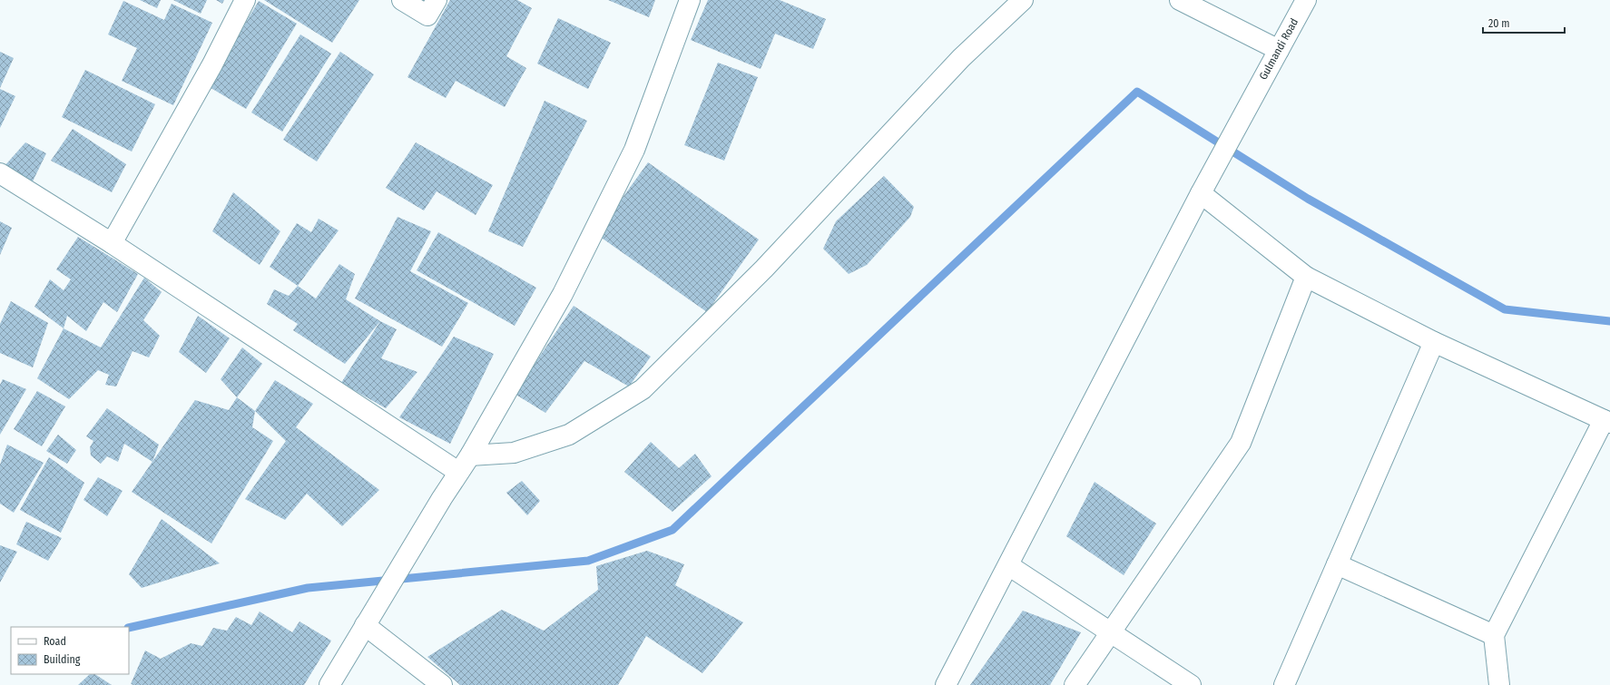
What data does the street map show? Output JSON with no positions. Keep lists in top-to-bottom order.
{
  "streets": {
    "street": ["Gulmandi Road"]
  },
  "legend": ["Road", "Building"],
  "scale_bar": "20 m"
}
